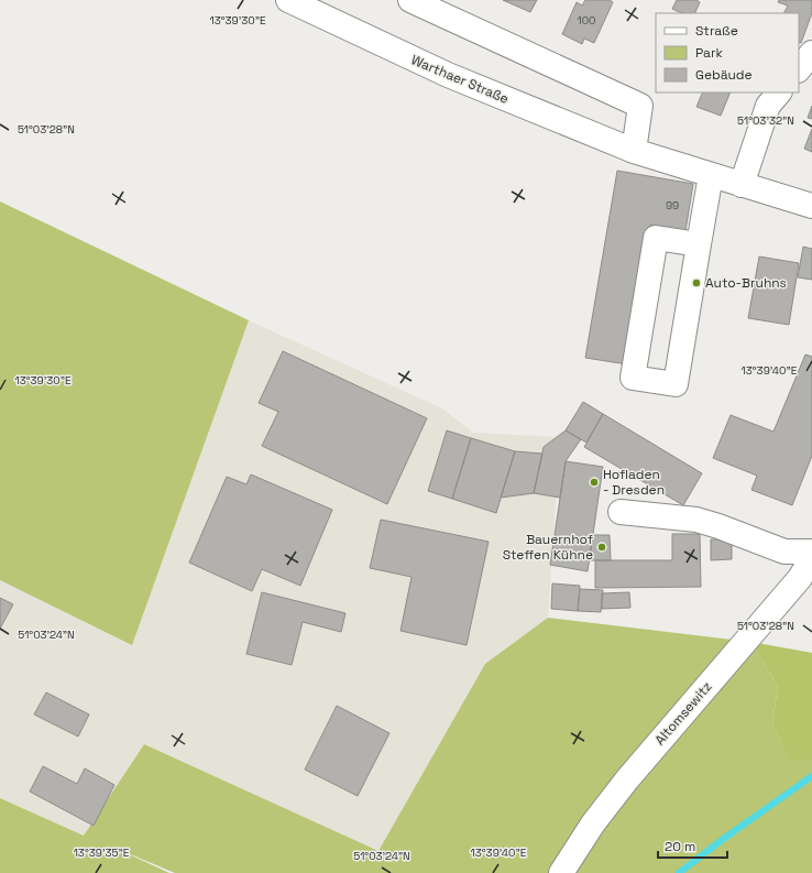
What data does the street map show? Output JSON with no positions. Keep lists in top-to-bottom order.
{
  "streets": {
    "street": ["Warthaer Straße", "Altomsewitz"]
  },
  "places": ["Auto-Bruhns", "Hofladen - Dresden", "Bauernhof Steffen Kühne"],
  "house_numbers": ["100", "99"],
  "legend": ["Straße", "Park", "Gebäude"],
  "scale_bar": "20 m",
  "coordinates": [
    "13°39'30\"E",
    "51°03'32\"N",
    "51°03'28\"N",
    "13°39'40\"E",
    "51°03'24\"N",
    "13°39'35\"E"
  ]
}
